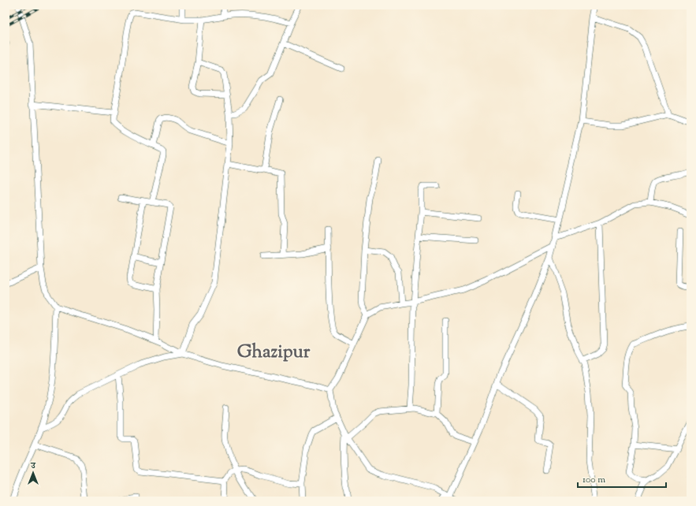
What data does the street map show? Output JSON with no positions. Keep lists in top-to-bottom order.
{
  "districts": ["Ghazipur"],
  "scale_bar": "100 m",
  "north": "top"
}
